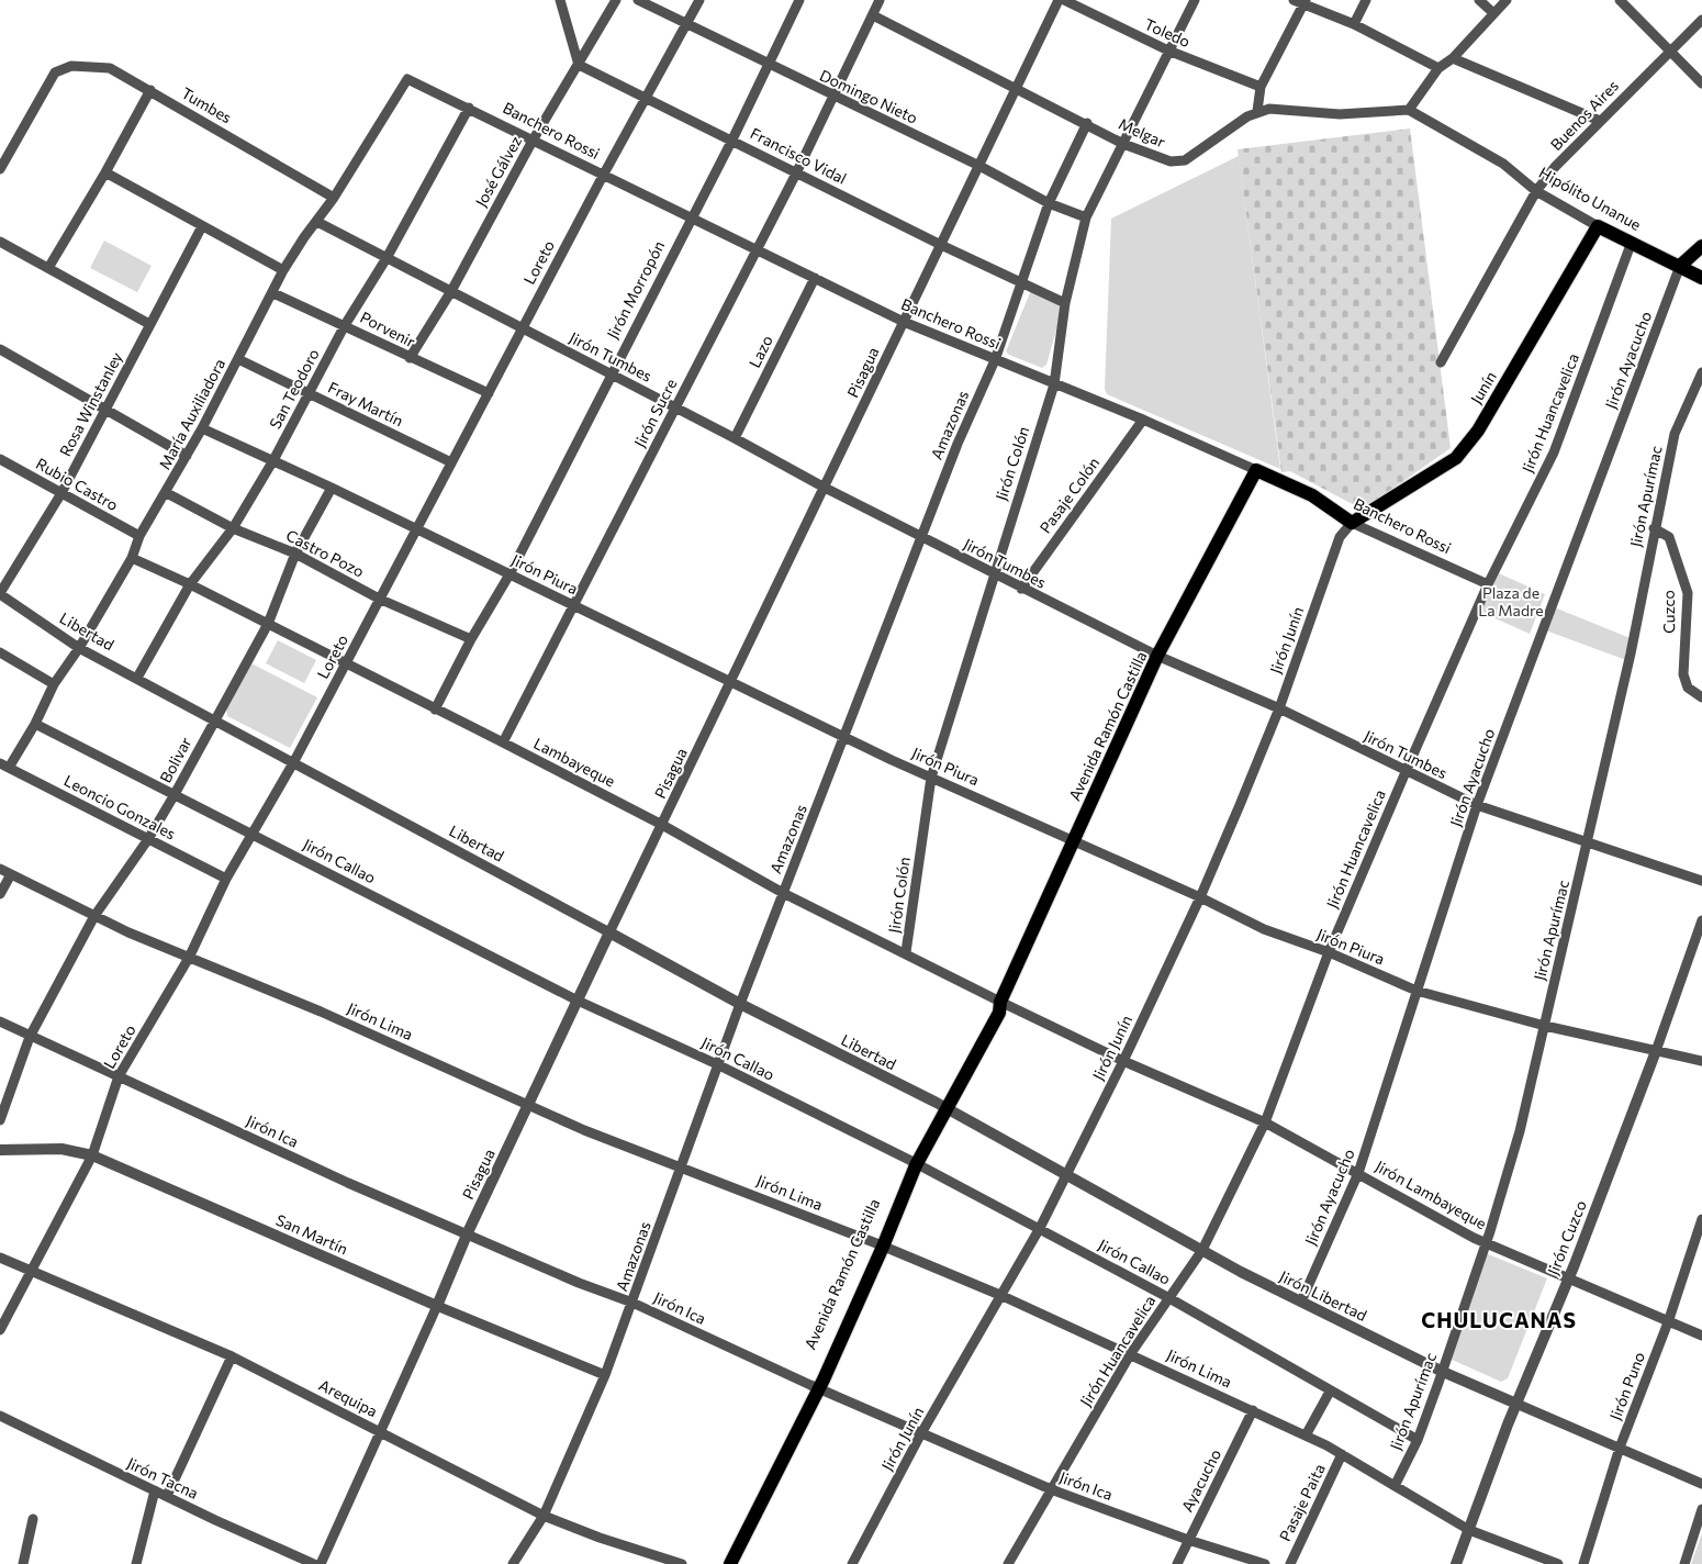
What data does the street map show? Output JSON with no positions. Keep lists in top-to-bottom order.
{
  "streets": {
    "main road": [
      "Banchero Rossi",
      "Hipólito Unanue",
      "Junín",
      "Avenida Ramón Castilla"
    ],
    "street": [
      "Toledo",
      "Domingo Nieto",
      "Tumbes",
      "Buenos Aires",
      "Melgar",
      "Francisco Vidal",
      "José Gálvez",
      "Loreto",
      "Jirón Morropón",
      "Porvenir",
      "Lazo",
      "Jirón Tumbes",
      "Jirón Ayacucho",
      "Pisagua",
      "San Teodoro",
      "Rosa Winstanley",
      "Fray Martín",
      "Jirón Sucre",
      "Jirón Huancavelica",
      "María Auxiliadora",
      "Amazonas",
      "Jirón Colón",
      "Rubio Castro",
      "Pasaje Colón",
      "Jirón Apurímac",
      "Castro Pozo",
      "Jirón Piura",
      "Cuzco",
      "Libertad",
      "Jirón Junín",
      "Bolivar",
      "Lambayeque",
      "Leoncio Gonzales",
      "Jirón Callao",
      "Jirón Lima",
      "Jirón Ica",
      "Jirón Lambayeque",
      "San Martín",
      "Jirón Cuzco",
      "Jirón Libertad",
      "Jirón Puno",
      "Arequipa",
      "Jirón Tacna",
      "Ayacucho",
      "Pasaje Paita"
    ]
  },
  "crossings": [
    ["Toledo", "Jirón Colón"],
    ["Domingo Nieto", "Loreto"],
    ["Domingo Nieto", "Jirón Morropón"],
    ["Domingo Nieto", "Pisagua"],
    ["Domingo Nieto", "Jirón Sucre"],
    ["Domingo Nieto", "Amazonas"],
    ["Domingo Nieto", "Jirón Colón"],
    ["Tumbes", "María Auxiliadora"],
    ["Buenos Aires", "Hipólito Unanue"],
    ["Banchero Rossi", "José Gálvez"],
    ["Banchero Rossi", "Loreto"],
    ["Banchero Rossi", "Jirón Morropón"],
    ["Banchero Rossi", "Lazo"],
    ["Banchero Rossi", "Pisagua"],
    ["Banchero Rossi", "Junín"],
    ["Banchero Rossi", "San Teodoro"],
    ["Banchero Rossi", "Jirón Sucre"],
    ["Banchero Rossi", "Jirón Huancavelica"],
    ["Banchero Rossi", "María Auxiliadora"],
    ["Banchero Rossi", "Amazonas"],
    ["Banchero Rossi", "Jirón Colón"],
    ["Banchero Rossi", "Pasaje Colón"],
    ["Banchero Rossi", "Jirón Junín"],
    ["Banchero Rossi", "Avenida Ramón Castilla"],
    ["Melgar", "Hipólito Unanue"],
    ["Melgar", "Pisagua"],
    ["Melgar", "Jirón Sucre"],
    ["Melgar", "Amazonas"],
    ["Melgar", "Jirón Colón"],
    ["Francisco Vidal", "José Gálvez"],
    ["Francisco Vidal", "Loreto"],
    ["Francisco Vidal", "Jirón Morropón"],
    ["Francisco Vidal", "Pisagua"],
    ["Francisco Vidal", "Jirón Sucre"],
    ["Francisco Vidal", "Amazonas"],
    ["Francisco Vidal", "Jirón Colón"],
    ["José Gálvez", "Porvenir"],
    ["José Gálvez", "Jirón Tumbes"],
    ["Hipólito Unanue", "Jirón Ayacucho"],
    ["Hipólito Unanue", "Junín"],
    ["Hipólito Unanue", "Jirón Huancavelica"],
    ["Loreto", "Porvenir"],
    ["Loreto", "Jirón Tumbes"],
    ["Loreto", "Fray Martín"],
    ["Loreto", "Castro Pozo"],
    ["Loreto", "Jirón Piura"],
    ["Loreto", "Libertad"],
    ["Loreto", "Lambayeque"],
    ["Loreto", "Leoncio Gonzales"],
    ["Loreto", "Jirón Callao"],
    ["Loreto", "Jirón Lima"],
    ["Loreto", "Jirón Ica"],
    ["Loreto", "San Martín"],
    ["Loreto", "Arequipa"],
    ["Jirón Morropón", "Jirón Tumbes"],
    ["Jirón Morropón", "Castro Pozo"],
    ["Jirón Morropón", "Jirón Piura"],
    ["Jirón Morropón", "Lambayeque"],
    ["Porvenir", "San Teodoro"],
    ["Porvenir", "María Auxiliadora"],
    ["Lazo", "Jirón Tumbes"],
    ["Jirón Tumbes", "Jirón Ayacucho"],
    ["Jirón Tumbes", "Pisagua"],
    ["Jirón Tumbes", "San Teodoro"],
    ["Jirón Tumbes", "Jirón Sucre"],
    ["Jirón Tumbes", "Jirón Huancavelica"],
    ["Jirón Tumbes", "María Auxiliadora"],
    ["Jirón Tumbes", "Amazonas"],
    ["Jirón Tumbes", "Jirón Colón"],
    ["Jirón Tumbes", "Pasaje Colón"],
    ["Jirón Tumbes", "Jirón Apurímac"],
    ["Jirón Tumbes", "Jirón Junín"],
    ["Jirón Tumbes", "Avenida Ramón Castilla"],
    ["Jirón Ayacucho", "Jirón Piura"],
    ["Jirón Ayacucho", "Jirón Lambayeque"],
    ["Jirón Ayacucho", "Jirón Libertad"],
    ["Pisagua", "Jirón Piura"],
    ["Pisagua", "Libertad"],
    ["Pisagua", "Lambayeque"],
    ["Pisagua", "Jirón Callao"],
    ["Pisagua", "Jirón Lima"],
    ["Pisagua", "Jirón Ica"],
    ["Pisagua", "San Martín"],
    ["Pisagua", "Arequipa"],
    ["Junín", "Jirón Junín"],
    ["San Teodoro", "Fray Martín"],
    ["San Teodoro", "Castro Pozo"],
    ["San Teodoro", "Jirón Piura"],
    ["San Teodoro", "Libertad"],
    ["San Teodoro", "Lambayeque"],
    ["Rosa Winstanley", "Rubio Castro"],
    ["Rosa Winstanley", "Libertad"],
    ["Fray Martín", "María Auxiliadora"],
    ["Jirón Sucre", "Jirón Piura"],
    ["Jirón Sucre", "Lambayeque"],
    ["Jirón Huancavelica", "Jirón Piura"],
    ["Jirón Huancavelica", "Jirón Callao"],
    ["Jirón Huancavelica", "Jirón Lima"],
    ["Jirón Huancavelica", "Jirón Ica"],
    ["Jirón Huancavelica", "Jirón Lambayeque"],
    ["Jirón Huancavelica", "Jirón Libertad"],
    ["María Auxiliadora", "Rubio Castro"],
    ["María Auxiliadora", "Castro Pozo"],
    ["María Auxiliadora", "Jirón Piura"],
    ["María Auxiliadora", "Libertad"],
    ["María Auxiliadora", "Lambayeque"],
    ["María Auxiliadora", "Leoncio Gonzales"],
    ["María Auxiliadora", "Jirón Callao"],
    ["Amazonas", "Jirón Piura"],
    ["Amazonas", "Libertad"],
    ["Amazonas", "Lambayeque"],
    ["Amazonas", "Jirón Callao"],
    ["Amazonas", "Jirón Lima"],
    ["Amazonas", "Jirón Ica"],
    ["Amazonas", "San Martín"],
    ["Amazonas", "Arequipa"],
    ["Jirón Colón", "Jirón Piura"],
    ["Jirón Colón", "Lambayeque"],
    ["Jirón Apurímac", "Jirón Piura"],
    ["Jirón Apurímac", "Cuzco"],
    ["Jirón Apurímac", "Jirón Callao"],
    ["Jirón Apurímac", "Jirón Lima"],
    ["Jirón Apurímac", "Jirón Lambayeque"],
    ["Jirón Apurímac", "Jirón Libertad"],
    ["Castro Pozo", "Bolivar"],
    ["Jirón Piura", "Jirón Junín"],
    ["Jirón Piura", "Avenida Ramón Castilla"],
    ["Jirón Piura", "Bolivar"],
    ["Jirón Piura", "Jirón Cuzco"],
    ["Libertad", "Avenida Ramón Castilla"],
    ["Libertad", "Bolivar"],
    ["Libertad", "Jirón Libertad"],
    ["Jirón Junín", "Jirón Callao"],
    ["Jirón Junín", "Jirón Lima"],
    ["Jirón Junín", "Jirón Ica"],
    ["Jirón Junín", "Jirón Lambayeque"],
    ["Jirón Junín", "Jirón Libertad"],
    ["Avenida Ramón Castilla", "Lambayeque"],
    ["Avenida Ramón Castilla", "Jirón Callao"],
    ["Avenida Ramón Castilla", "Jirón Lima"],
    ["Avenida Ramón Castilla", "Jirón Ica"],
    ["Avenida Ramón Castilla", "Jirón Lambayeque"],
    ["Avenida Ramón Castilla", "Jirón Libertad"],
    ["Bolivar", "Lambayeque"],
    ["Bolivar", "Leoncio Gonzales"],
    ["Bolivar", "Jirón Callao"],
    ["Bolivar", "Jirón Lima"],
    ["Bolivar", "Jirón Ica"],
    ["Lambayeque", "Jirón Lambayeque"],
    ["Jirón Lima", "Jirón Cuzco"],
    ["Jirón Lima", "Ayacucho"],
    ["Jirón Lima", "Pasaje Paita"],
    ["Jirón Ica", "Ayacucho"],
    ["Jirón Lambayeque", "Jirón Cuzco"],
    ["Jirón Lambayeque", "Jirón Puno"],
    ["Jirón Cuzco", "Jirón Libertad"],
    ["Jirón Libertad", "Jirón Puno"]
  ],
  "districts": ["CHULUCANAS"],
  "parks": ["Plaza de La Madre"]
}
